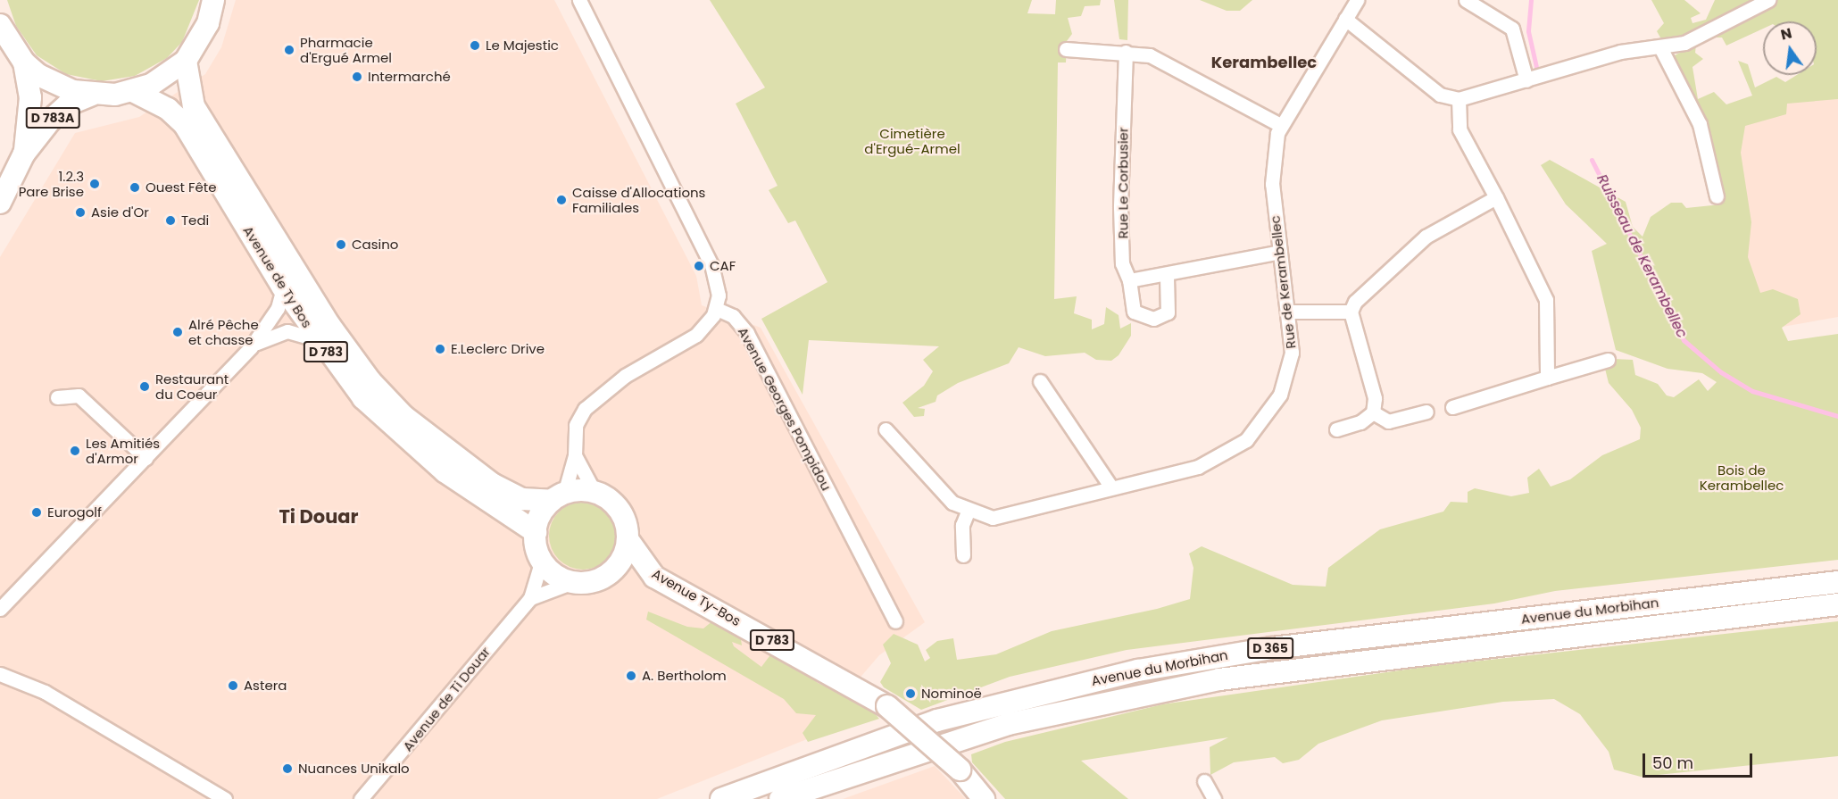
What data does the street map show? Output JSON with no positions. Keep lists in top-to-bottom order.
{
  "streets": {
    "main road": [
      "D 783A",
      "Avenue de Ty Bos",
      "D 783",
      "Avenue Ty-Bos",
      "Avenue du Morbihan",
      "D 365"
    ],
    "street": [
      "Rue Le Corbusier",
      "Rue de Kerambellec",
      "Avenue Georges Pompidou",
      "Avenue de Ti Douar"
    ]
  },
  "crossings": [
    ["Avenue de Ty Bos", "D 783"],
    ["Avenue de Ty Bos", "Avenue Ty-Bos"],
    ["Avenue de Ty Bos", "Avenue de Ti Douar"],
    ["D 783", "Avenue Ty-Bos"],
    ["D 783", "Avenue de Ti Douar"],
    ["Avenue Ty-Bos", "Avenue de Ti Douar"]
  ],
  "districts": ["Kerambellec", "Ti Douar"],
  "water": ["Ruisseau de Kerambellec"],
  "parks": ["Cimetière d'Ergué-Armel", "Bois de Kerambellec"],
  "places": [
    "Le Majestic",
    "Pharmacie d'Ergué Armel",
    "Intermarché",
    "1.2.3 Pare Brise",
    "Ouest Fête",
    "Caisse d'Allocations Familiales",
    "Asie d'Or",
    "Tedi",
    "Casino",
    "CAF",
    "Alré Pêche et chasse",
    "E.Leclerc Drive",
    "Restaurant du Coeur",
    "Les Amitiés d'Armor",
    "Eurogolf",
    "A. Bertholom",
    "Astera",
    "Nominoë",
    "Nuances Unikalo"
  ],
  "scale_bar": "50 m",
  "north": "top"
}
